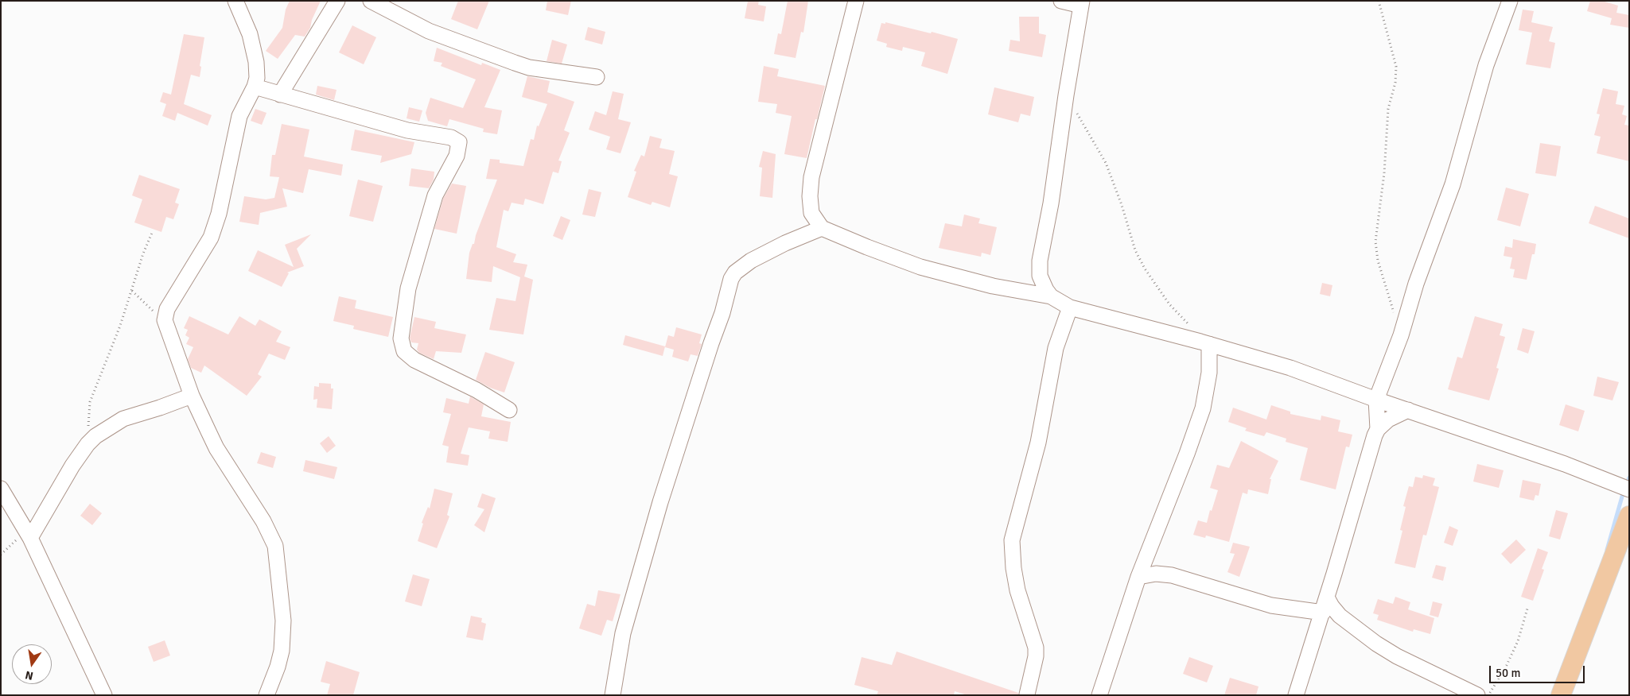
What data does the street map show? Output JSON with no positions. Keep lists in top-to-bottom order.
{
  "scale_bar": "50 m",
  "north": "bottom"
}
